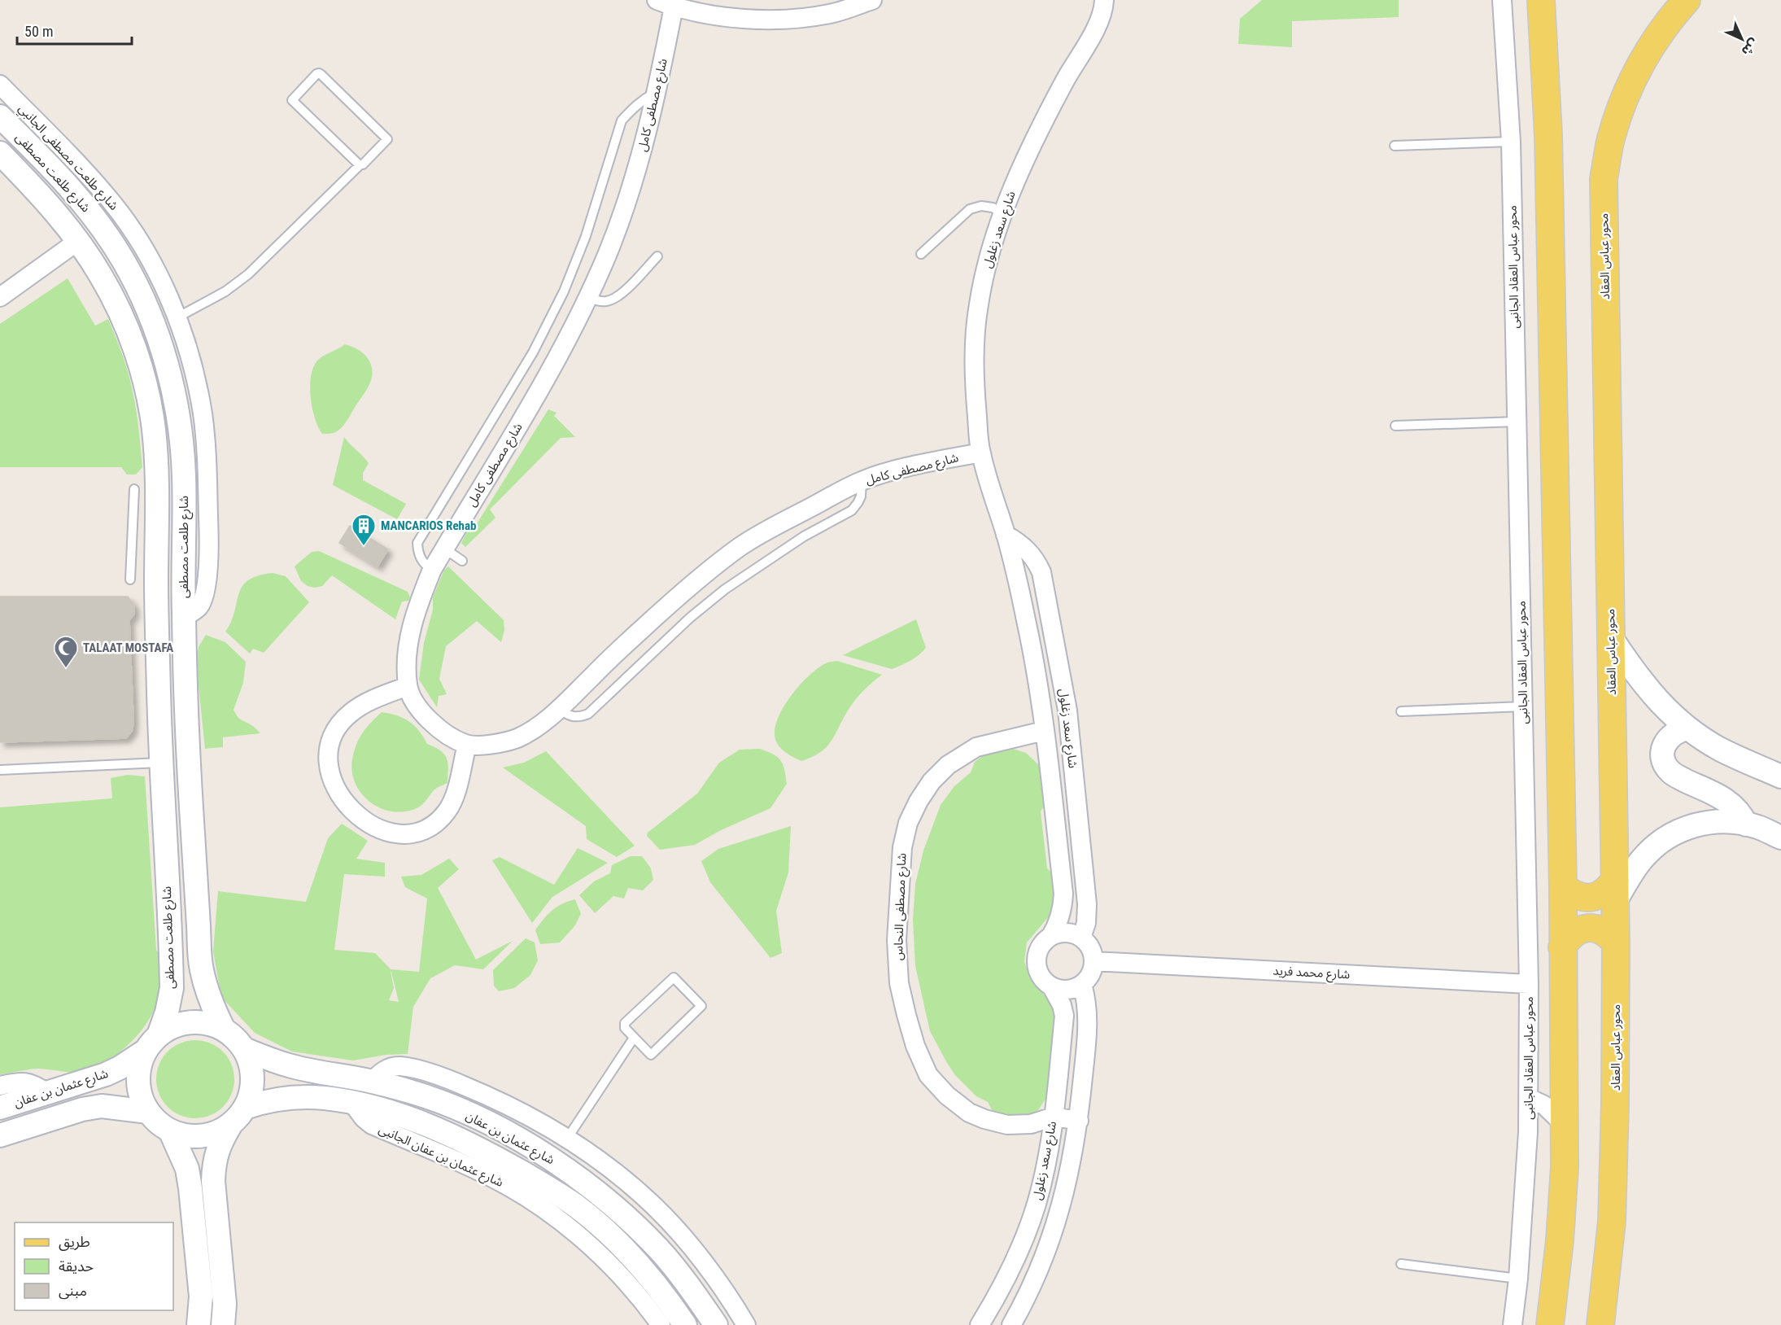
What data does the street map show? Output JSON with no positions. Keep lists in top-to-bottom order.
{
  "streets": {
    "main road": ["محور عباس العقاد"],
    "street": [
      "شارع مصطفى كامل",
      "شارع طلعت مصطفى الجانبي",
      "شارع طلعت مصطفى",
      "شارع سعد زغلول",
      "محور عباس العقاد الجانبى",
      "شارع مصطفى النحاس",
      "شارع محمد فريد",
      "شارع عثمان بن عفان",
      "شارع عثمان بن عفان الجانبى"
    ]
  },
  "crossings": [
    ["شارع مصطفى كامل", "شارع سعد زغلول"],
    ["شارع طلعت مصطفى الجانبي", "شارع طلعت مصطفى"],
    ["شارع طلعت مصطفى", "شارع عثمان بن عفان"],
    ["شارع سعد زغلول", "شارع مصطفى النحاس"],
    ["شارع سعد زغلول", "شارع محمد فريد"],
    ["محور عباس العقاد الجانبى", "شارع محمد فريد"],
    ["شارع عثمان بن عفان", "شارع عثمان بن عفان الجانبى"]
  ],
  "places": {
    "building": ["MANCARIOS Rehab"],
    "mosque": ["TALAAT MOSTAFA"]
  },
  "legend": ["طريق", "حديقة", "مبنى"],
  "scale_bar": "50 m",
  "north": "bottom right"
}
